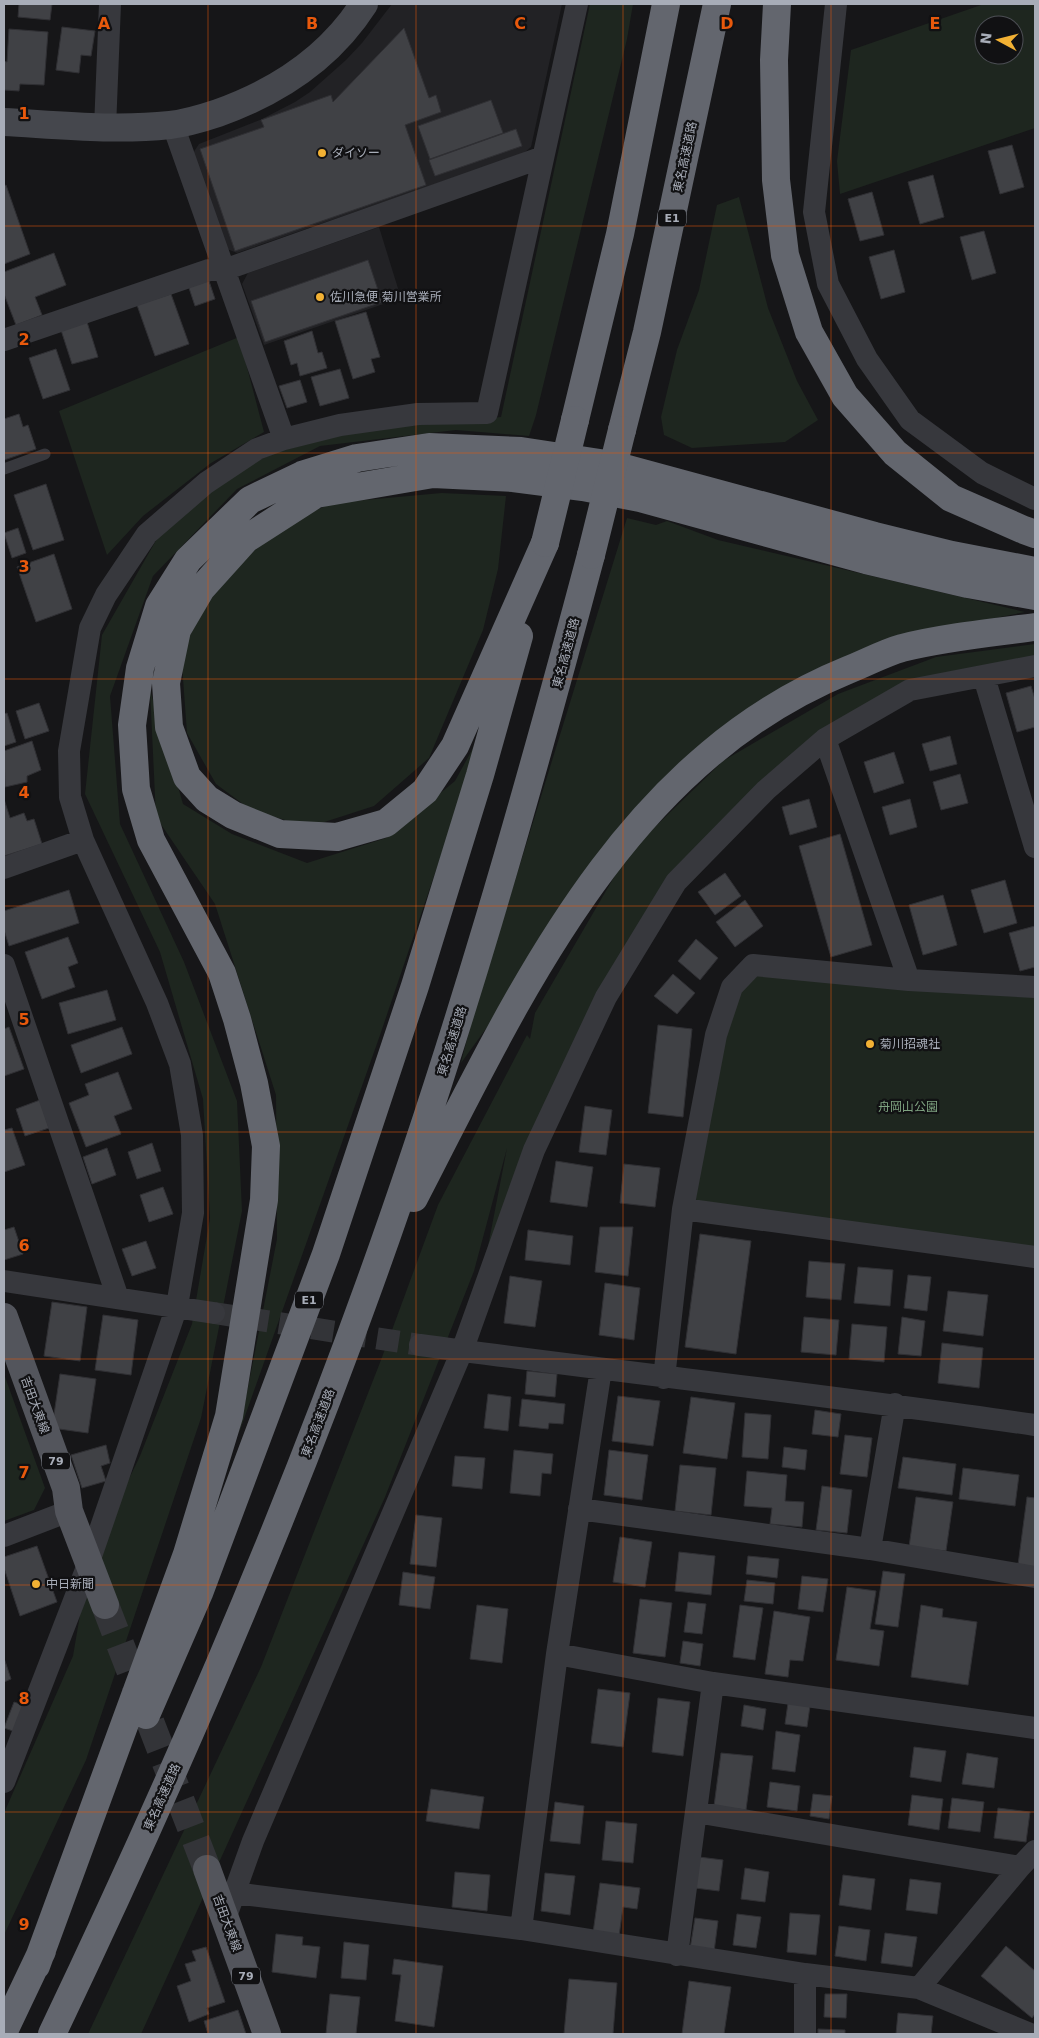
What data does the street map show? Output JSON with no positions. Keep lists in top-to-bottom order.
{
  "streets": {
    "highway": ["東名高速道路", "E1"],
    "main road": ["吉田大東線", "79"]
  },
  "parks": ["舟岡山公園"],
  "places": [
    "ダイソー",
    "佐川急便 菊川営業所",
    "菊川招魂社",
    "中日新聞"
  ],
  "north": "left",
  "grid": {
    "columns": [
      "A",
      "B",
      "C",
      "D",
      "E"
    ],
    "rows": [
      "1",
      "2",
      "3",
      "4",
      "5",
      "6",
      "7",
      "8",
      "9"
    ]
  }
}
